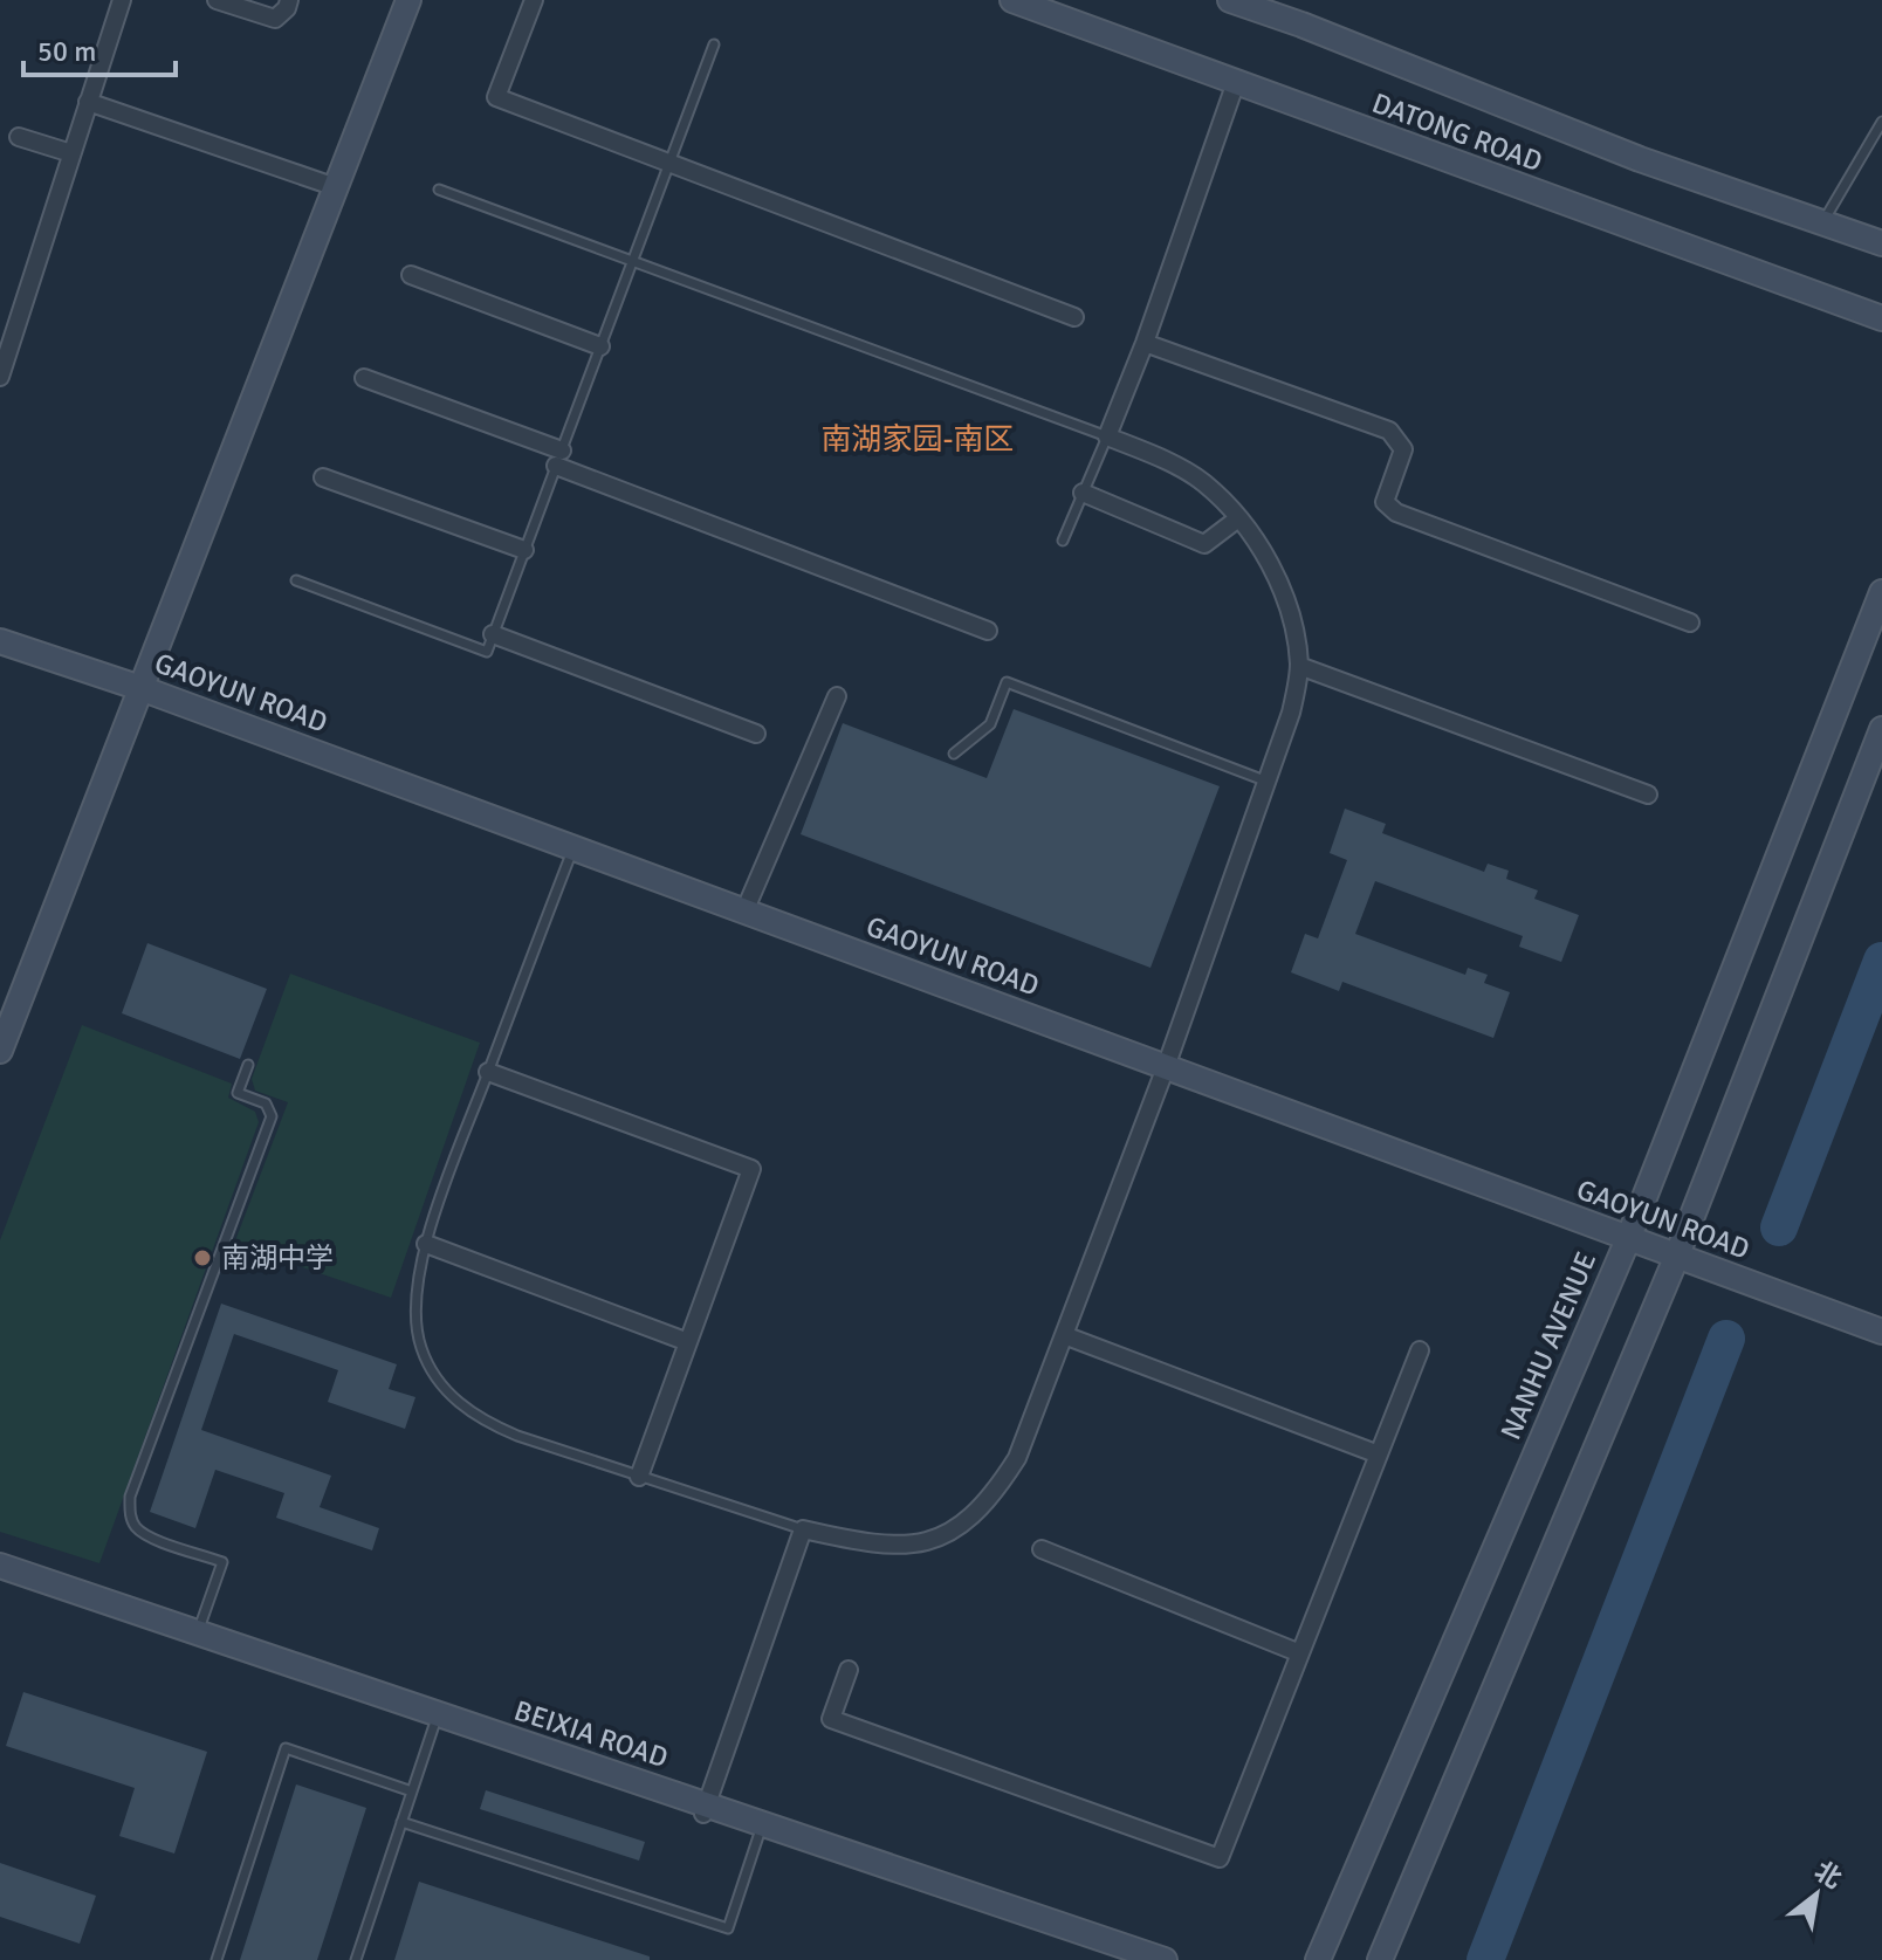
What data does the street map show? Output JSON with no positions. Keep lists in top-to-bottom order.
{
  "streets": {
    "main road": [
      "DATONG ROAD",
      "GAOYUN ROAD",
      "NANHU AVENUE",
      "BEIXIA ROAD"
    ]
  },
  "crossings": [
    ["GAOYUN ROAD", "NANHU AVENUE"]
  ],
  "districts": ["南湖家园-南区"],
  "places": ["南湖中学"],
  "scale_bar": "50 m",
  "north": "top right"
}
